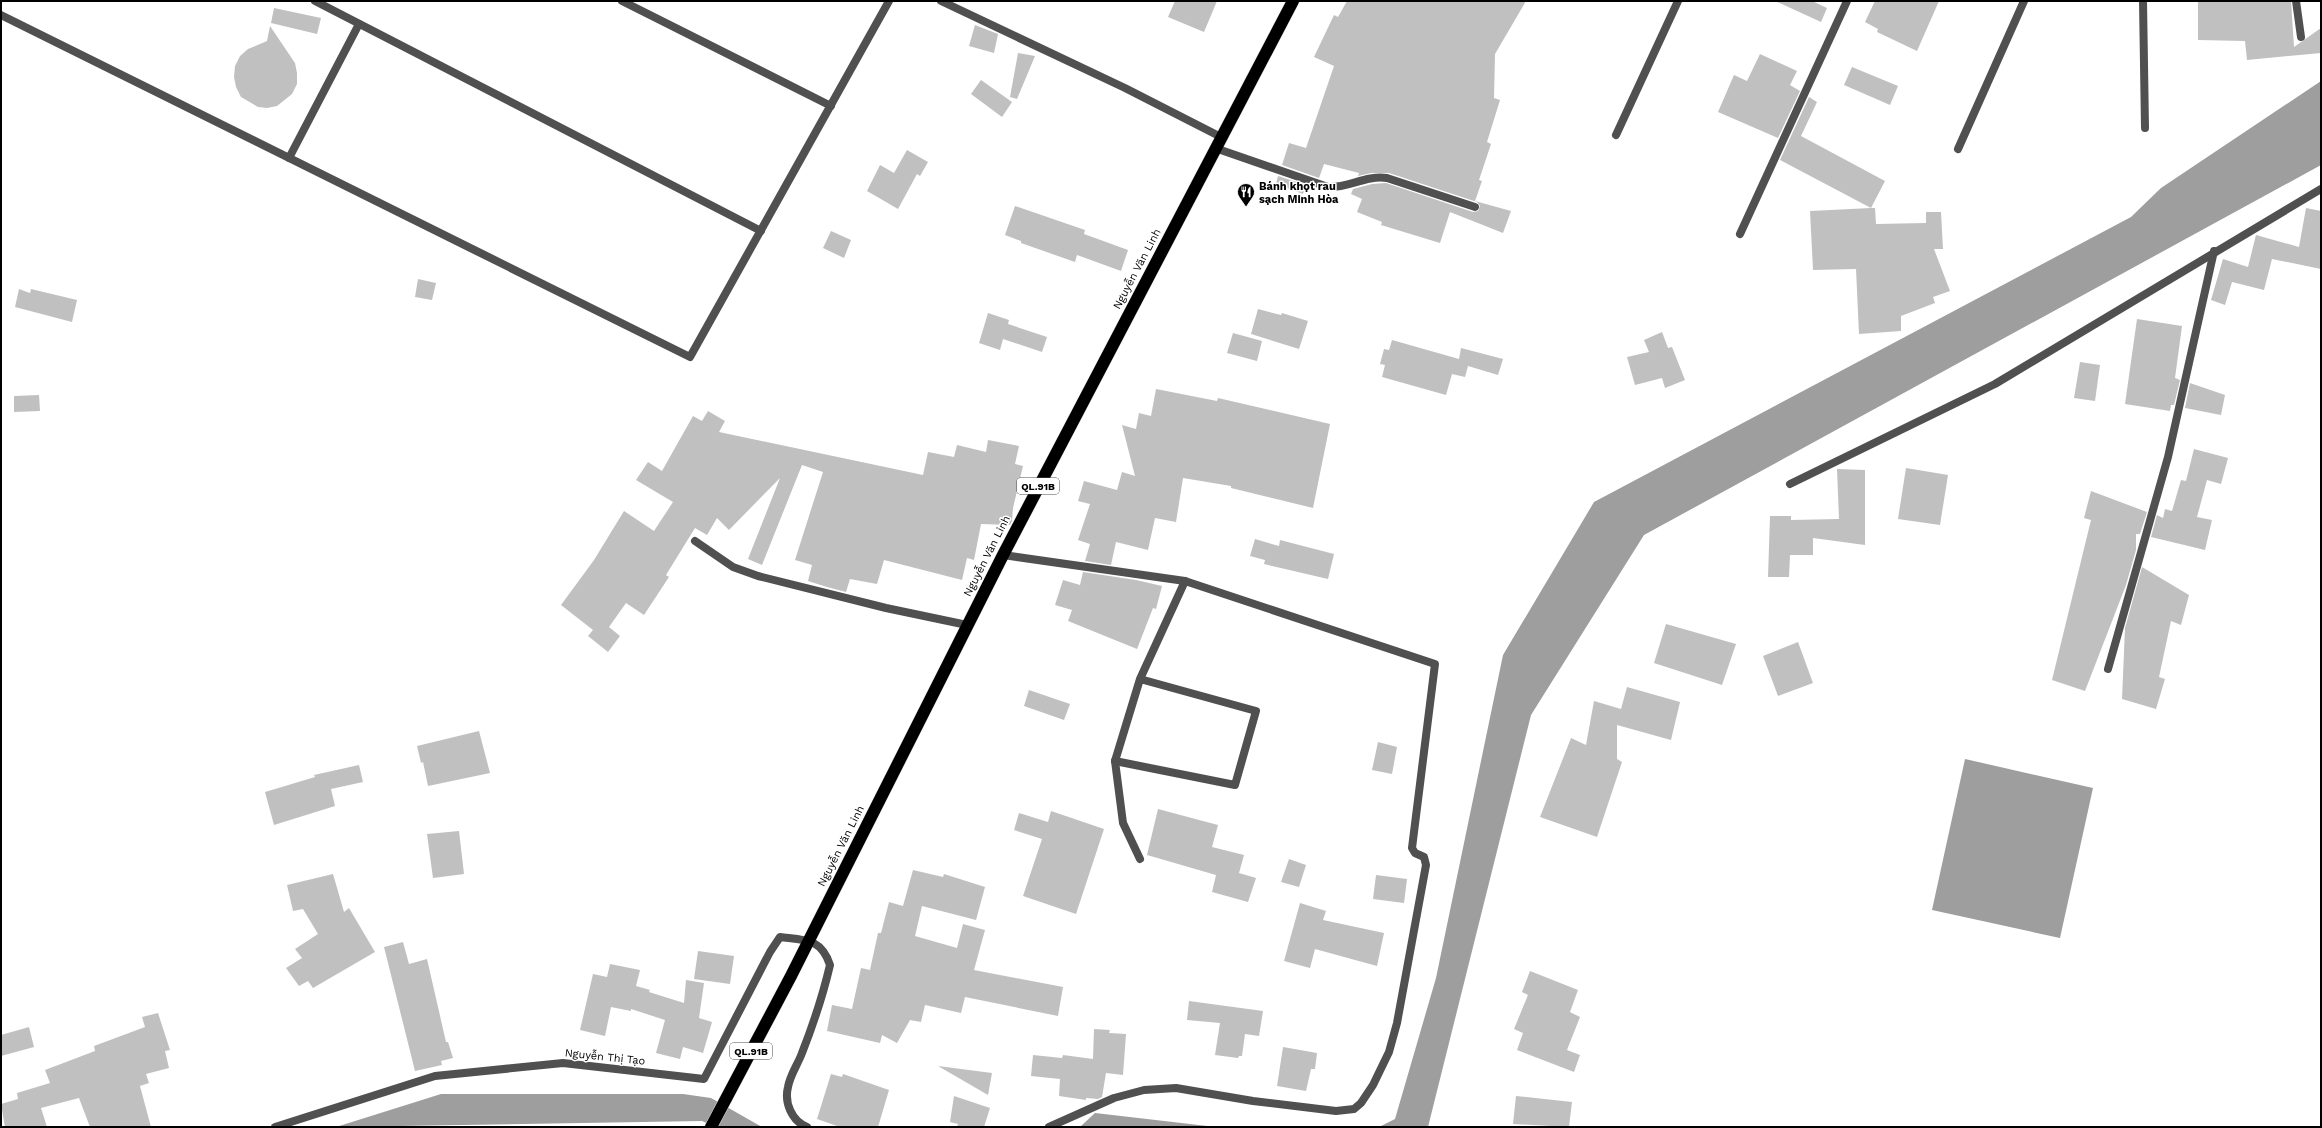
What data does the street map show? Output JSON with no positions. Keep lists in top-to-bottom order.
{
  "streets": {
    "highway": ["Nguyễn Văn Linh", "QL.91B"],
    "street": ["Nguyễn Thị Tạo"]
  },
  "crossings": [
    ["Nguyễn Văn Linh", "Nguyễn Thị Tạo"]
  ],
  "places": {
    "restaurant": ["Bánh khọt rau sạch Minh Hòa"]
  }
}
